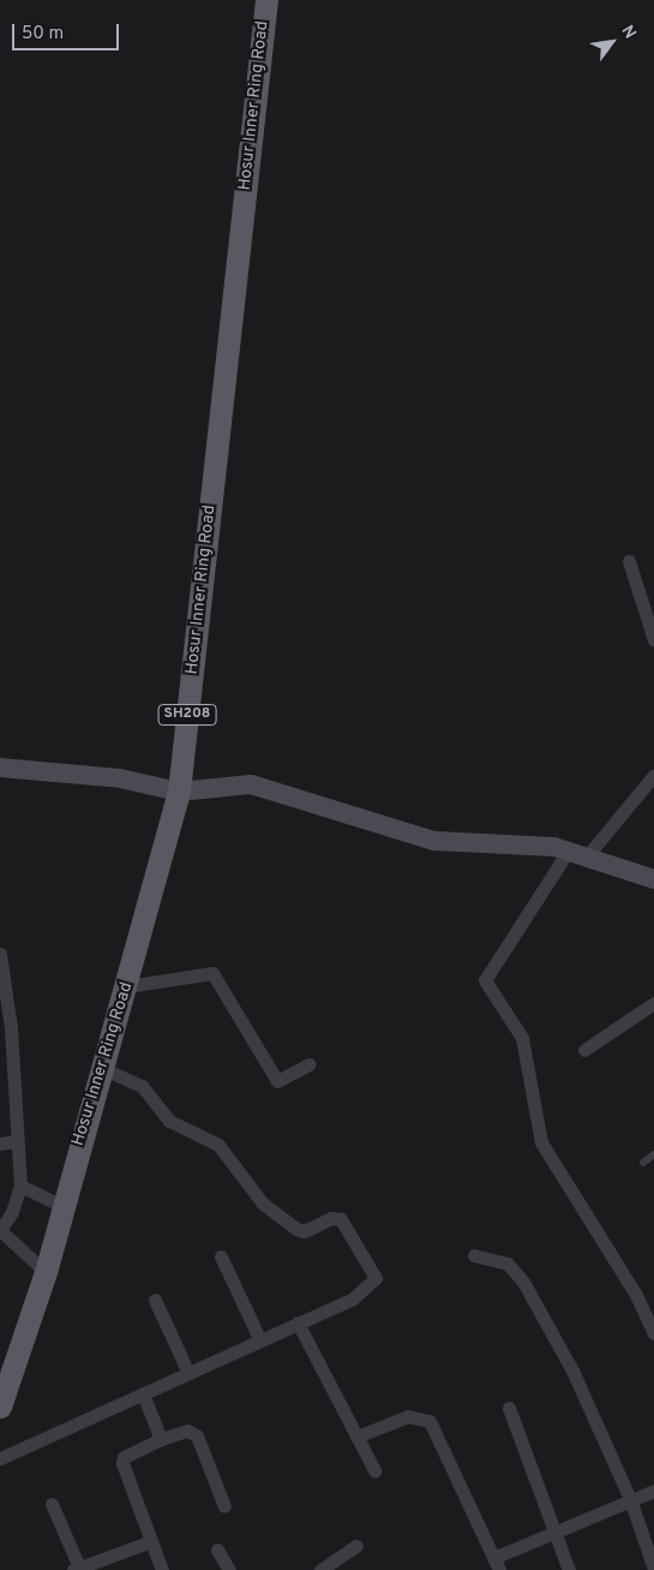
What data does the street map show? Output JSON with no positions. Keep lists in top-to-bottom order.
{
  "streets": {
    "main road": ["Hosur Inner Ring Road", "SH208"]
  },
  "scale_bar": "50 m",
  "north": "top right"
}
